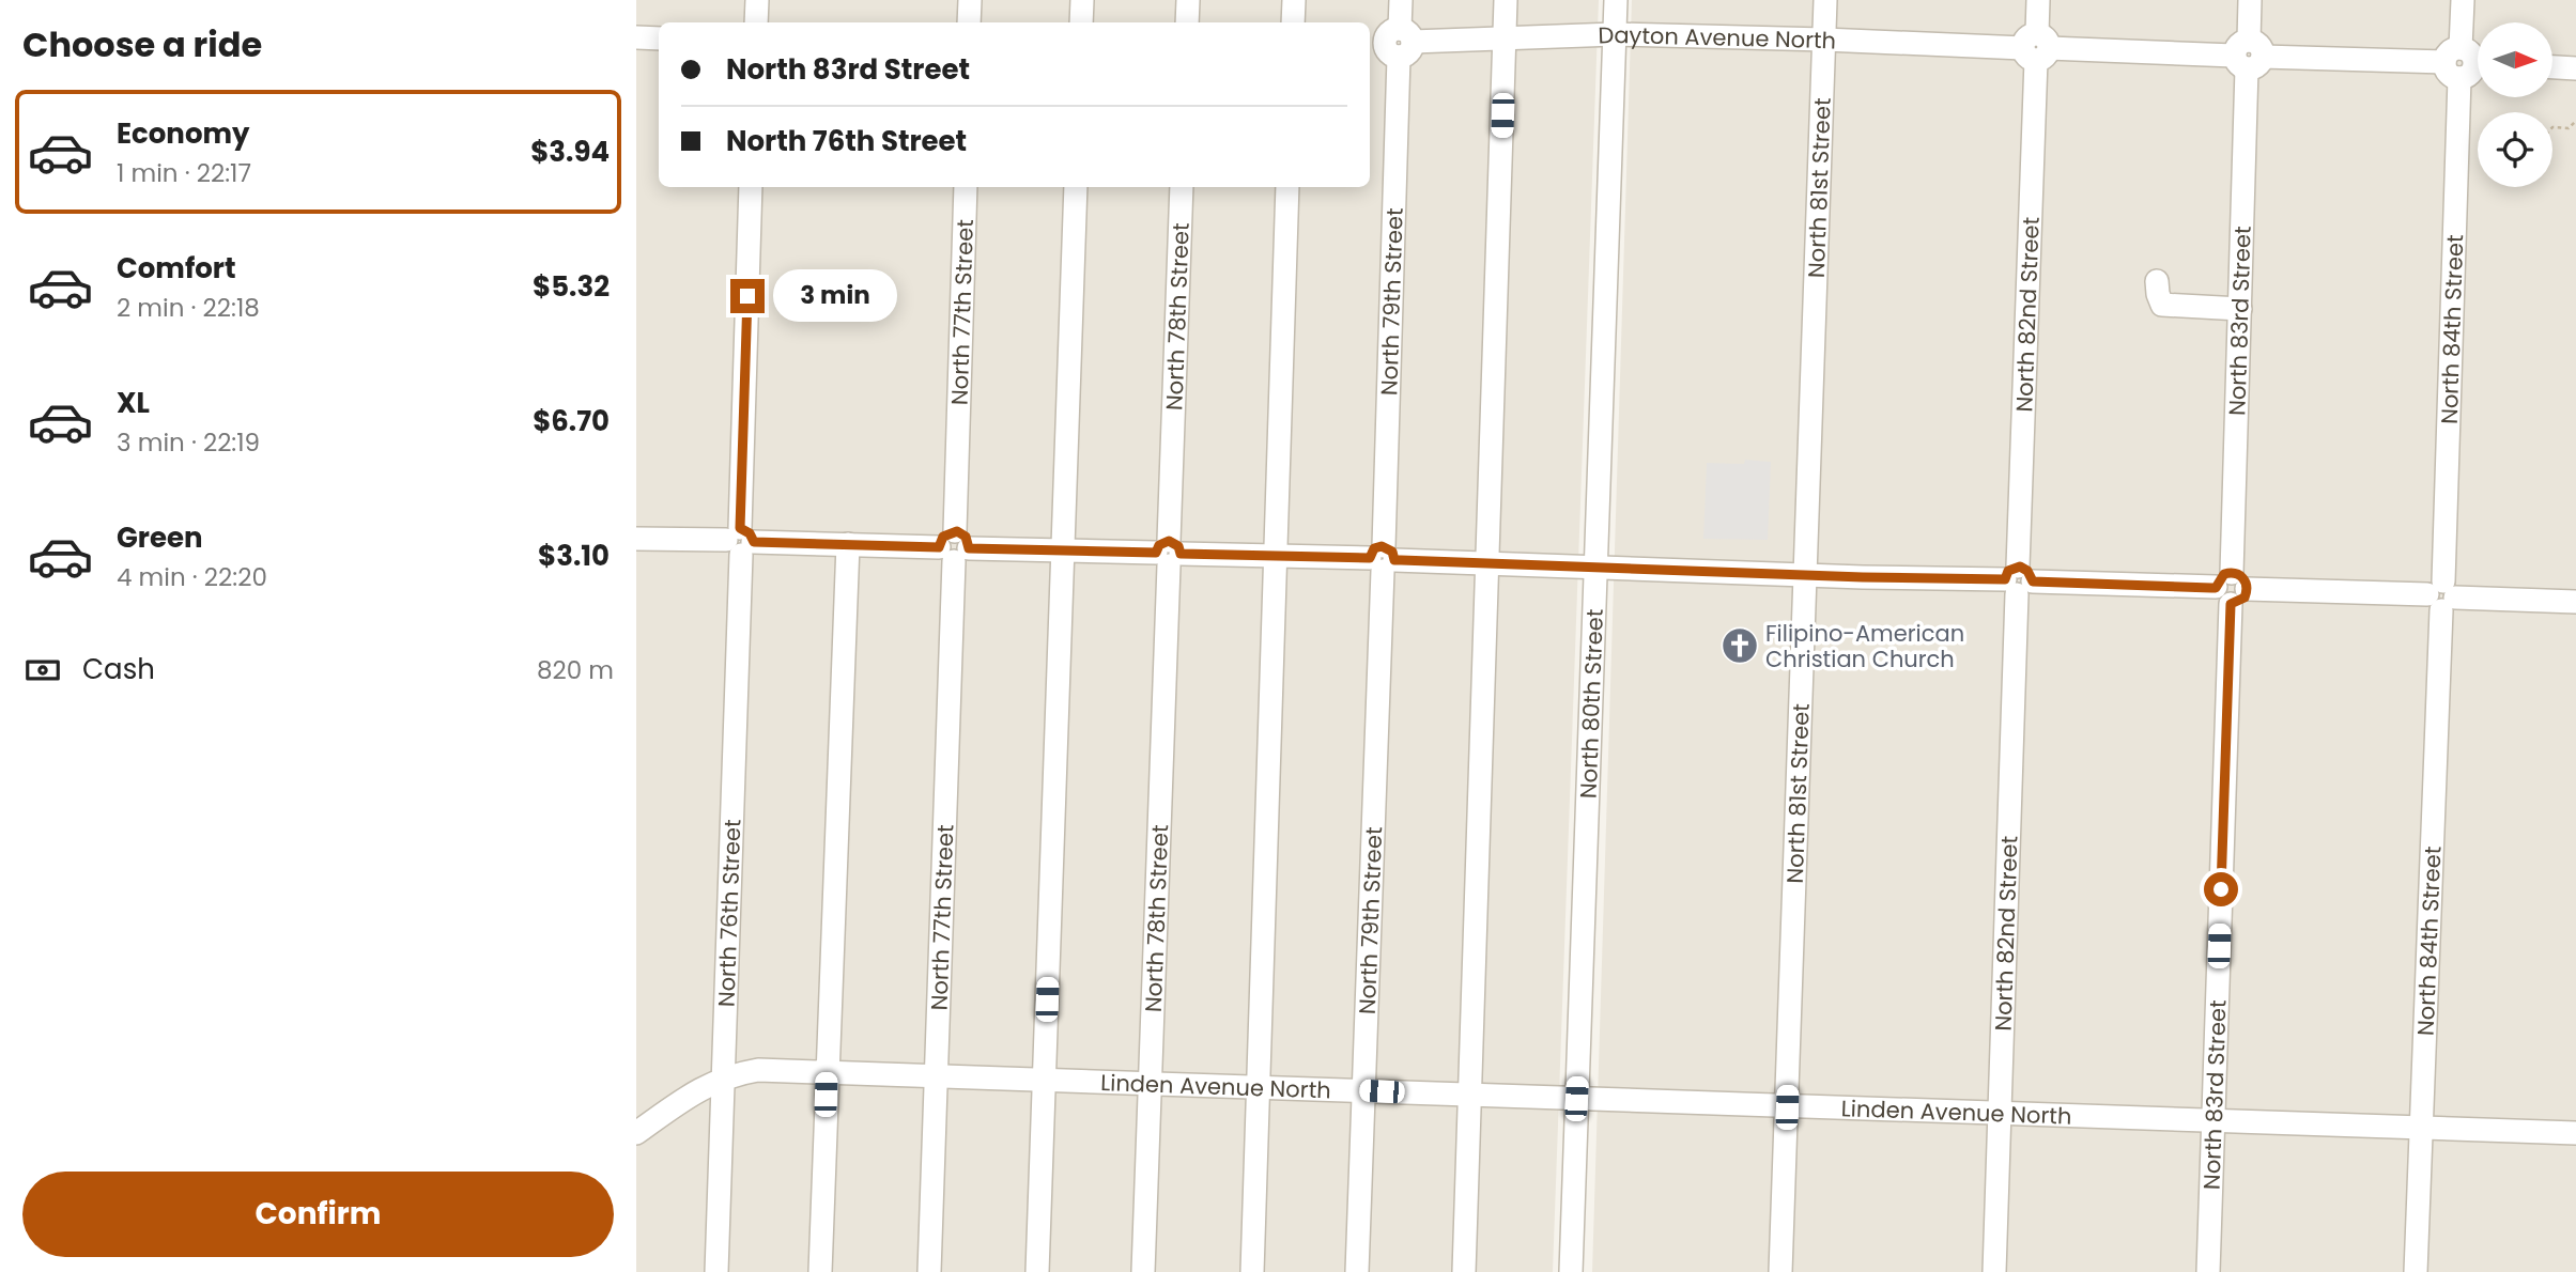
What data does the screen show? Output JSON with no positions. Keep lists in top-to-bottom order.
{
  "streets": {
    "street": [
      "Dayton Avenue North",
      "North 81st Street",
      "North 79th Street",
      "North 77th Street",
      "North 82nd Street",
      "North 78th Street",
      "North 83rd Street",
      "North 84th Street",
      "North 80th Street",
      "North 76th Street",
      "Linden Avenue North"
    ]
  },
  "crossings": [
    ["Dayton Avenue North", "North 81st Street"],
    ["Dayton Avenue North", "North 79th Street"],
    ["Dayton Avenue North", "North 82nd Street"],
    ["Dayton Avenue North", "North 83rd Street"],
    ["Dayton Avenue North", "North 84th Street"],
    ["Dayton Avenue North", "North 80th Street"],
    ["North 81st Street", "Linden Avenue North"],
    ["North 79th Street", "Linden Avenue North"],
    ["North 77th Street", "Linden Avenue North"],
    ["North 82nd Street", "Linden Avenue North"],
    ["North 78th Street", "Linden Avenue North"],
    ["North 83rd Street", "Linden Avenue North"],
    ["North 84th Street", "Linden Avenue North"],
    ["North 80th Street", "Linden Avenue North"],
    ["North 76th Street", "Linden Avenue North"]
  ],
  "places": {
    "church": ["Filipino-American Christian Church"]
  },
  "north": "right",
  "page": {
    "heading": "Choose a ride",
    "banner": ["North 83rd Street", "North 76th Street"],
    "list": [
      {
        "name": "Economy",
        "note": "1 min · 22:17",
        "value": "$3.94"
      },
      {
        "name": "Comfort",
        "note": "2 min · 22:18",
        "value": "$5.32"
      },
      {
        "name": "XL",
        "note": "3 min · 22:19",
        "value": "$6.70"
      },
      {
        "name": "Green",
        "note": "4 min · 22:20",
        "value": "$3.10"
      }
    ],
    "bubble": "3 min",
    "pay": ["Cash", "820 m"],
    "buttons": "Confirm"
  }
}
